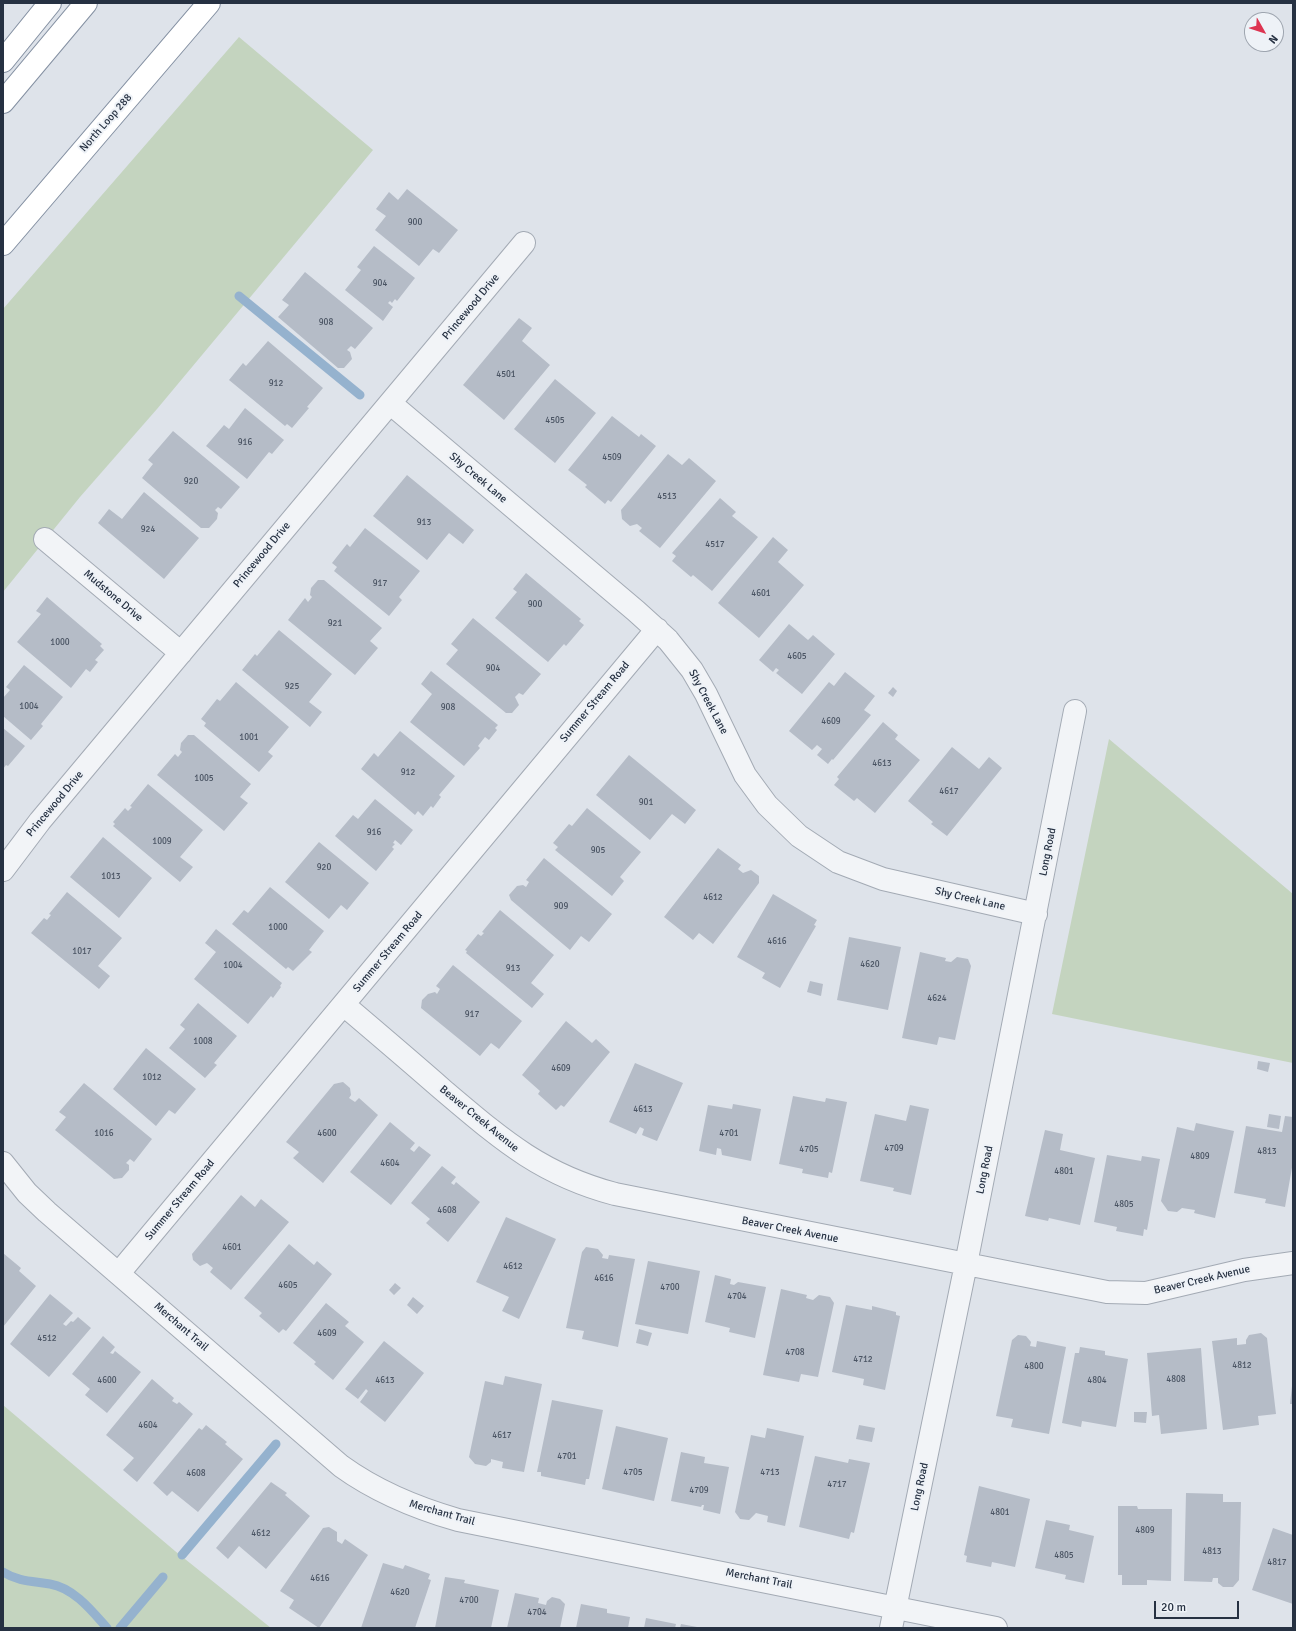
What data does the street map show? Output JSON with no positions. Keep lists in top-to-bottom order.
{
  "streets": {
    "highway": ["North Loop 288"],
    "street": [
      "Princewood Drive",
      "Shy Creek Lane",
      "Mudstone Drive",
      "Summer Stream Road",
      "Long Road",
      "Beaver Creek Avenue",
      "Merchant Trail"
    ]
  },
  "crossings": [
    ["Princewood Drive", "Shy Creek Lane"],
    ["Princewood Drive", "Mudstone Drive"],
    ["Shy Creek Lane", "Summer Stream Road"],
    ["Shy Creek Lane", "Long Road"],
    ["Summer Stream Road", "Beaver Creek Avenue"],
    ["Summer Stream Road", "Merchant Trail"],
    ["Long Road", "Beaver Creek Avenue"],
    ["Long Road", "Merchant Trail"]
  ],
  "house_numbers": [
    "900",
    "904",
    "908",
    "4501",
    "912",
    "4505",
    "916",
    "4509",
    "920",
    "4513",
    "913",
    "924",
    "4517",
    "917",
    "4601",
    "900",
    "921",
    "1000",
    "4605",
    "904",
    "925",
    "1004",
    "908",
    "4609",
    "1001",
    "4613",
    "912",
    "1005",
    "4617",
    "901",
    "916",
    "1009",
    "905",
    "920",
    "1013",
    "4612",
    "909",
    "1000",
    "4616",
    "1017",
    "4620",
    "1004",
    "913",
    "4624",
    "917",
    "1008",
    "4609",
    "1012",
    "4613",
    "1016",
    "4600",
    "4701",
    "4709",
    "4705",
    "4813",
    "4809",
    "4604",
    "4801",
    "4805",
    "4608",
    "4601",
    "4612",
    "4616",
    "4605",
    "4700",
    "4704",
    "4609",
    "4512",
    "4708",
    "4712",
    "4812",
    "4800",
    "4808",
    "4600",
    "4613",
    "4804",
    "4604",
    "4617",
    "4701",
    "4705",
    "4713",
    "4608",
    "4717",
    "4709",
    "4801",
    "4809",
    "4612",
    "4813",
    "4805",
    "4817",
    "4616",
    "4620",
    "4700",
    "4704"
  ],
  "scale_bar": "20 m",
  "north": "bottom right"
}
